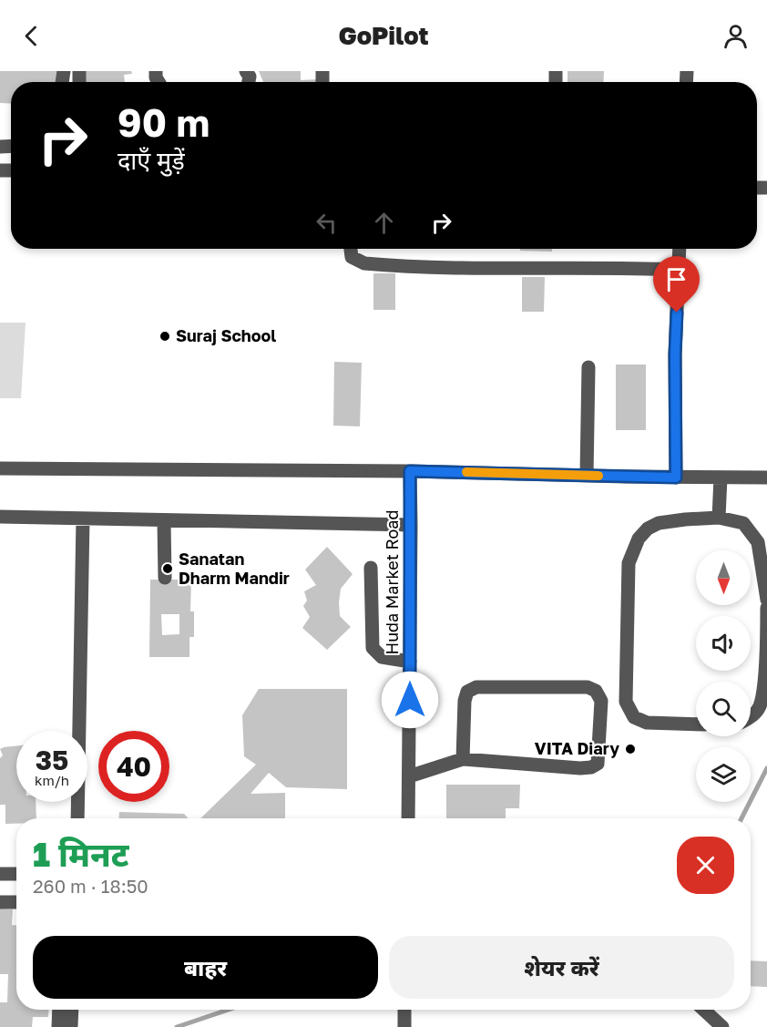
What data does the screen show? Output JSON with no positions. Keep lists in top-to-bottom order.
{
  "streets": {
    "street": ["Huda Market Road"]
  },
  "places": ["Suraj School", "Sanatan Dharm Mandir", "VITA Diary"],
  "north": "bottom",
  "page": {
    "header": "GoPilot",
    "turn": ["90 m", "दाएँ मुड़ें"],
    "speed": "35 km/h",
    "limit": "40",
    "heading": ["1 मिनट", "260 m · 18:50"],
    "buttons": ["बाहर", "शेयर करें"]
  }
}
